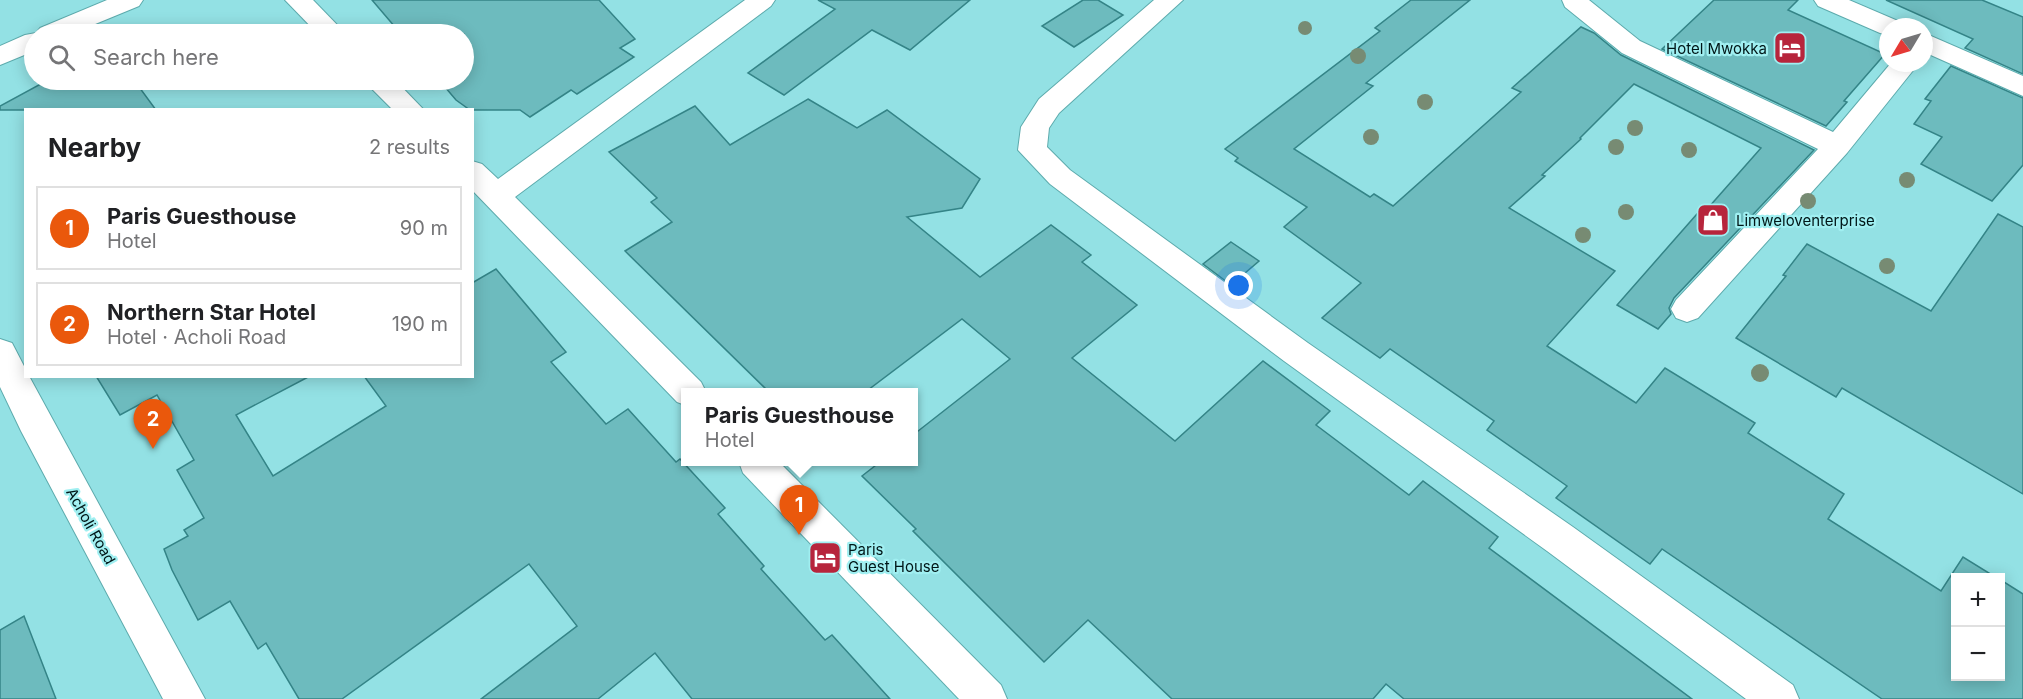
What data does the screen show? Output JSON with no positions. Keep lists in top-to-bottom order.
{
  "streets": {
    "street": ["Acholi Road"]
  },
  "places": {
    "hotel": ["Hotel Mwokka", "Paris Guest House"],
    "shop": ["Limweloventerprise"]
  },
  "north": "bottom left",
  "page": {
    "search": "Search here",
    "heading": ["Nearby", "2 results"],
    "list": [
      {
        "mark": "1",
        "name": "Paris Guesthouse",
        "note": "Hotel",
        "value": "90 m"
      },
      {
        "mark": "2",
        "name": "Northern Star Hotel",
        "note": "Hotel · Acholi Road",
        "value": "190 m"
      }
    ],
    "popup": ["Paris Guesthouse", "Hotel"],
    "pins": ["2", "1"],
    "map_buttons": ["+", "−"]
  }
}
